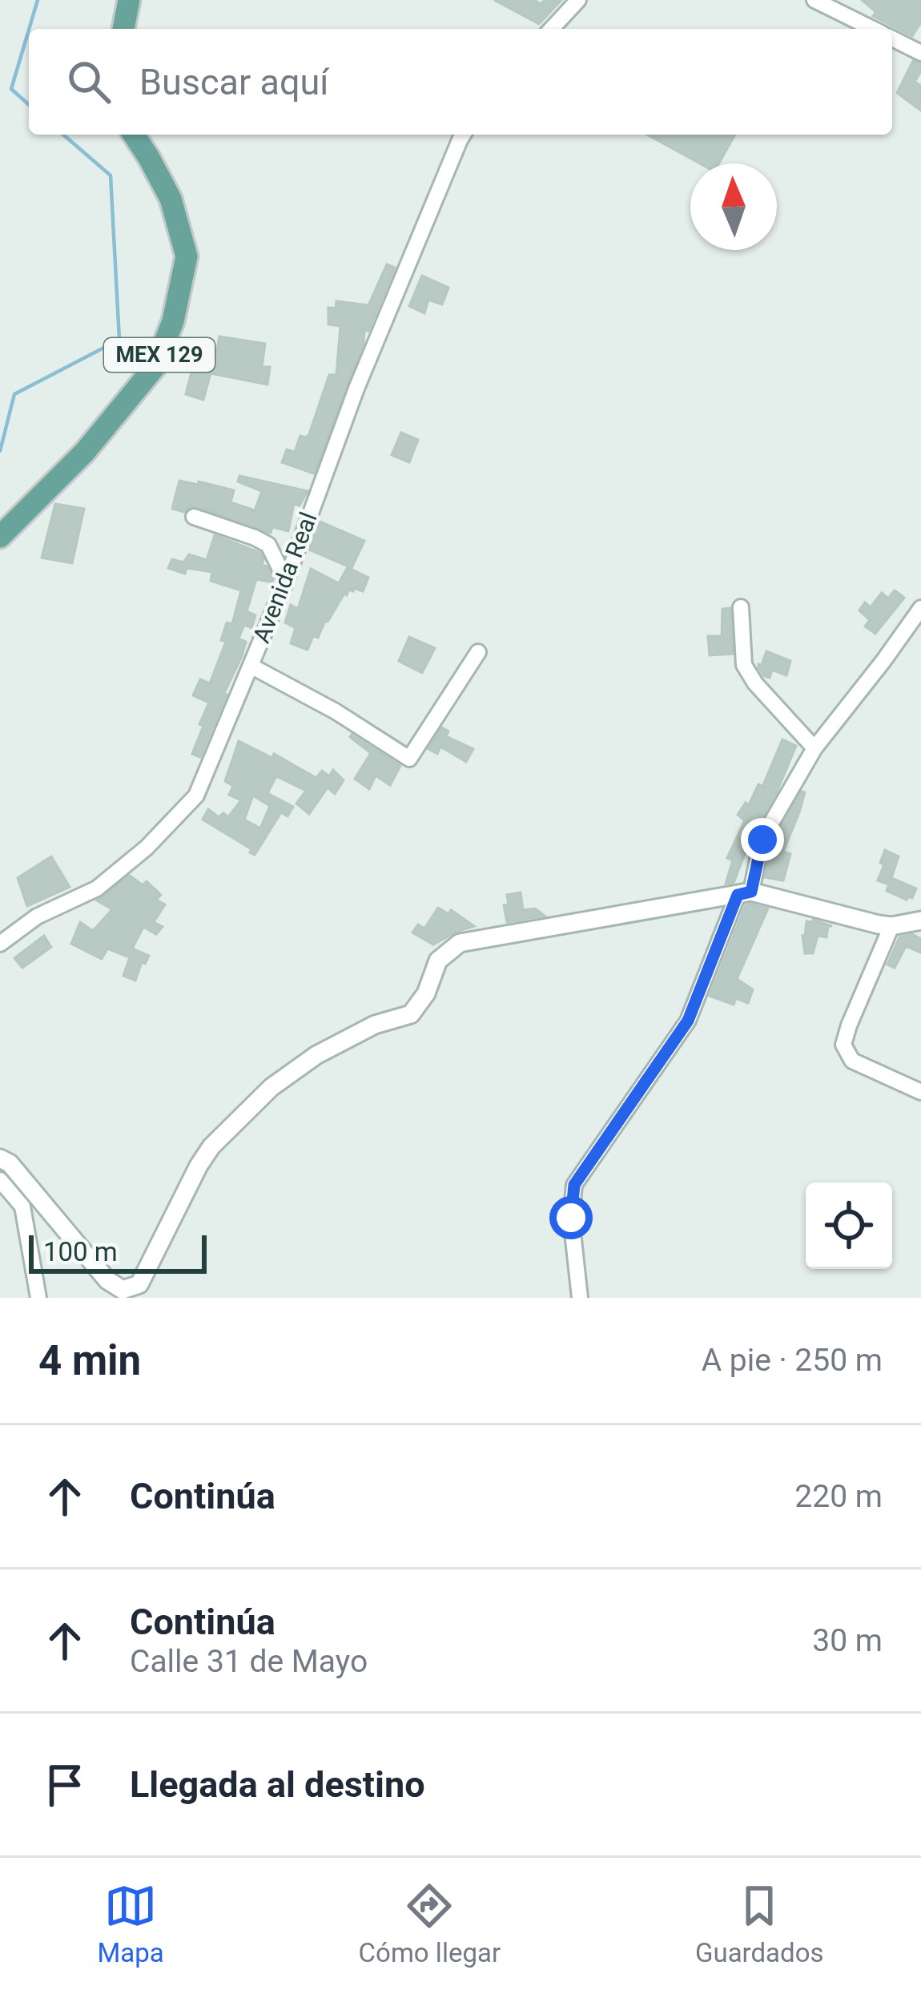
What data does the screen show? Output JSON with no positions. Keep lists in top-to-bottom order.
{
  "streets": {
    "main road": ["MEX 129"],
    "street": ["Avenida Real"]
  },
  "scale_bar": "100 m",
  "north": "top",
  "page": {
    "search": "Buscar aquí",
    "scale": "100 m",
    "heading": ["4 min", "A pie · 250 m"],
    "list": [
      ["Continúa", "220 m"],
      ["Continúa", "Calle 31 de Mayo", "30 m"],
      "Llegada al destino"
    ],
    "nav": ["Mapa", "Cómo llegar", "Guardados"]
  }
}
